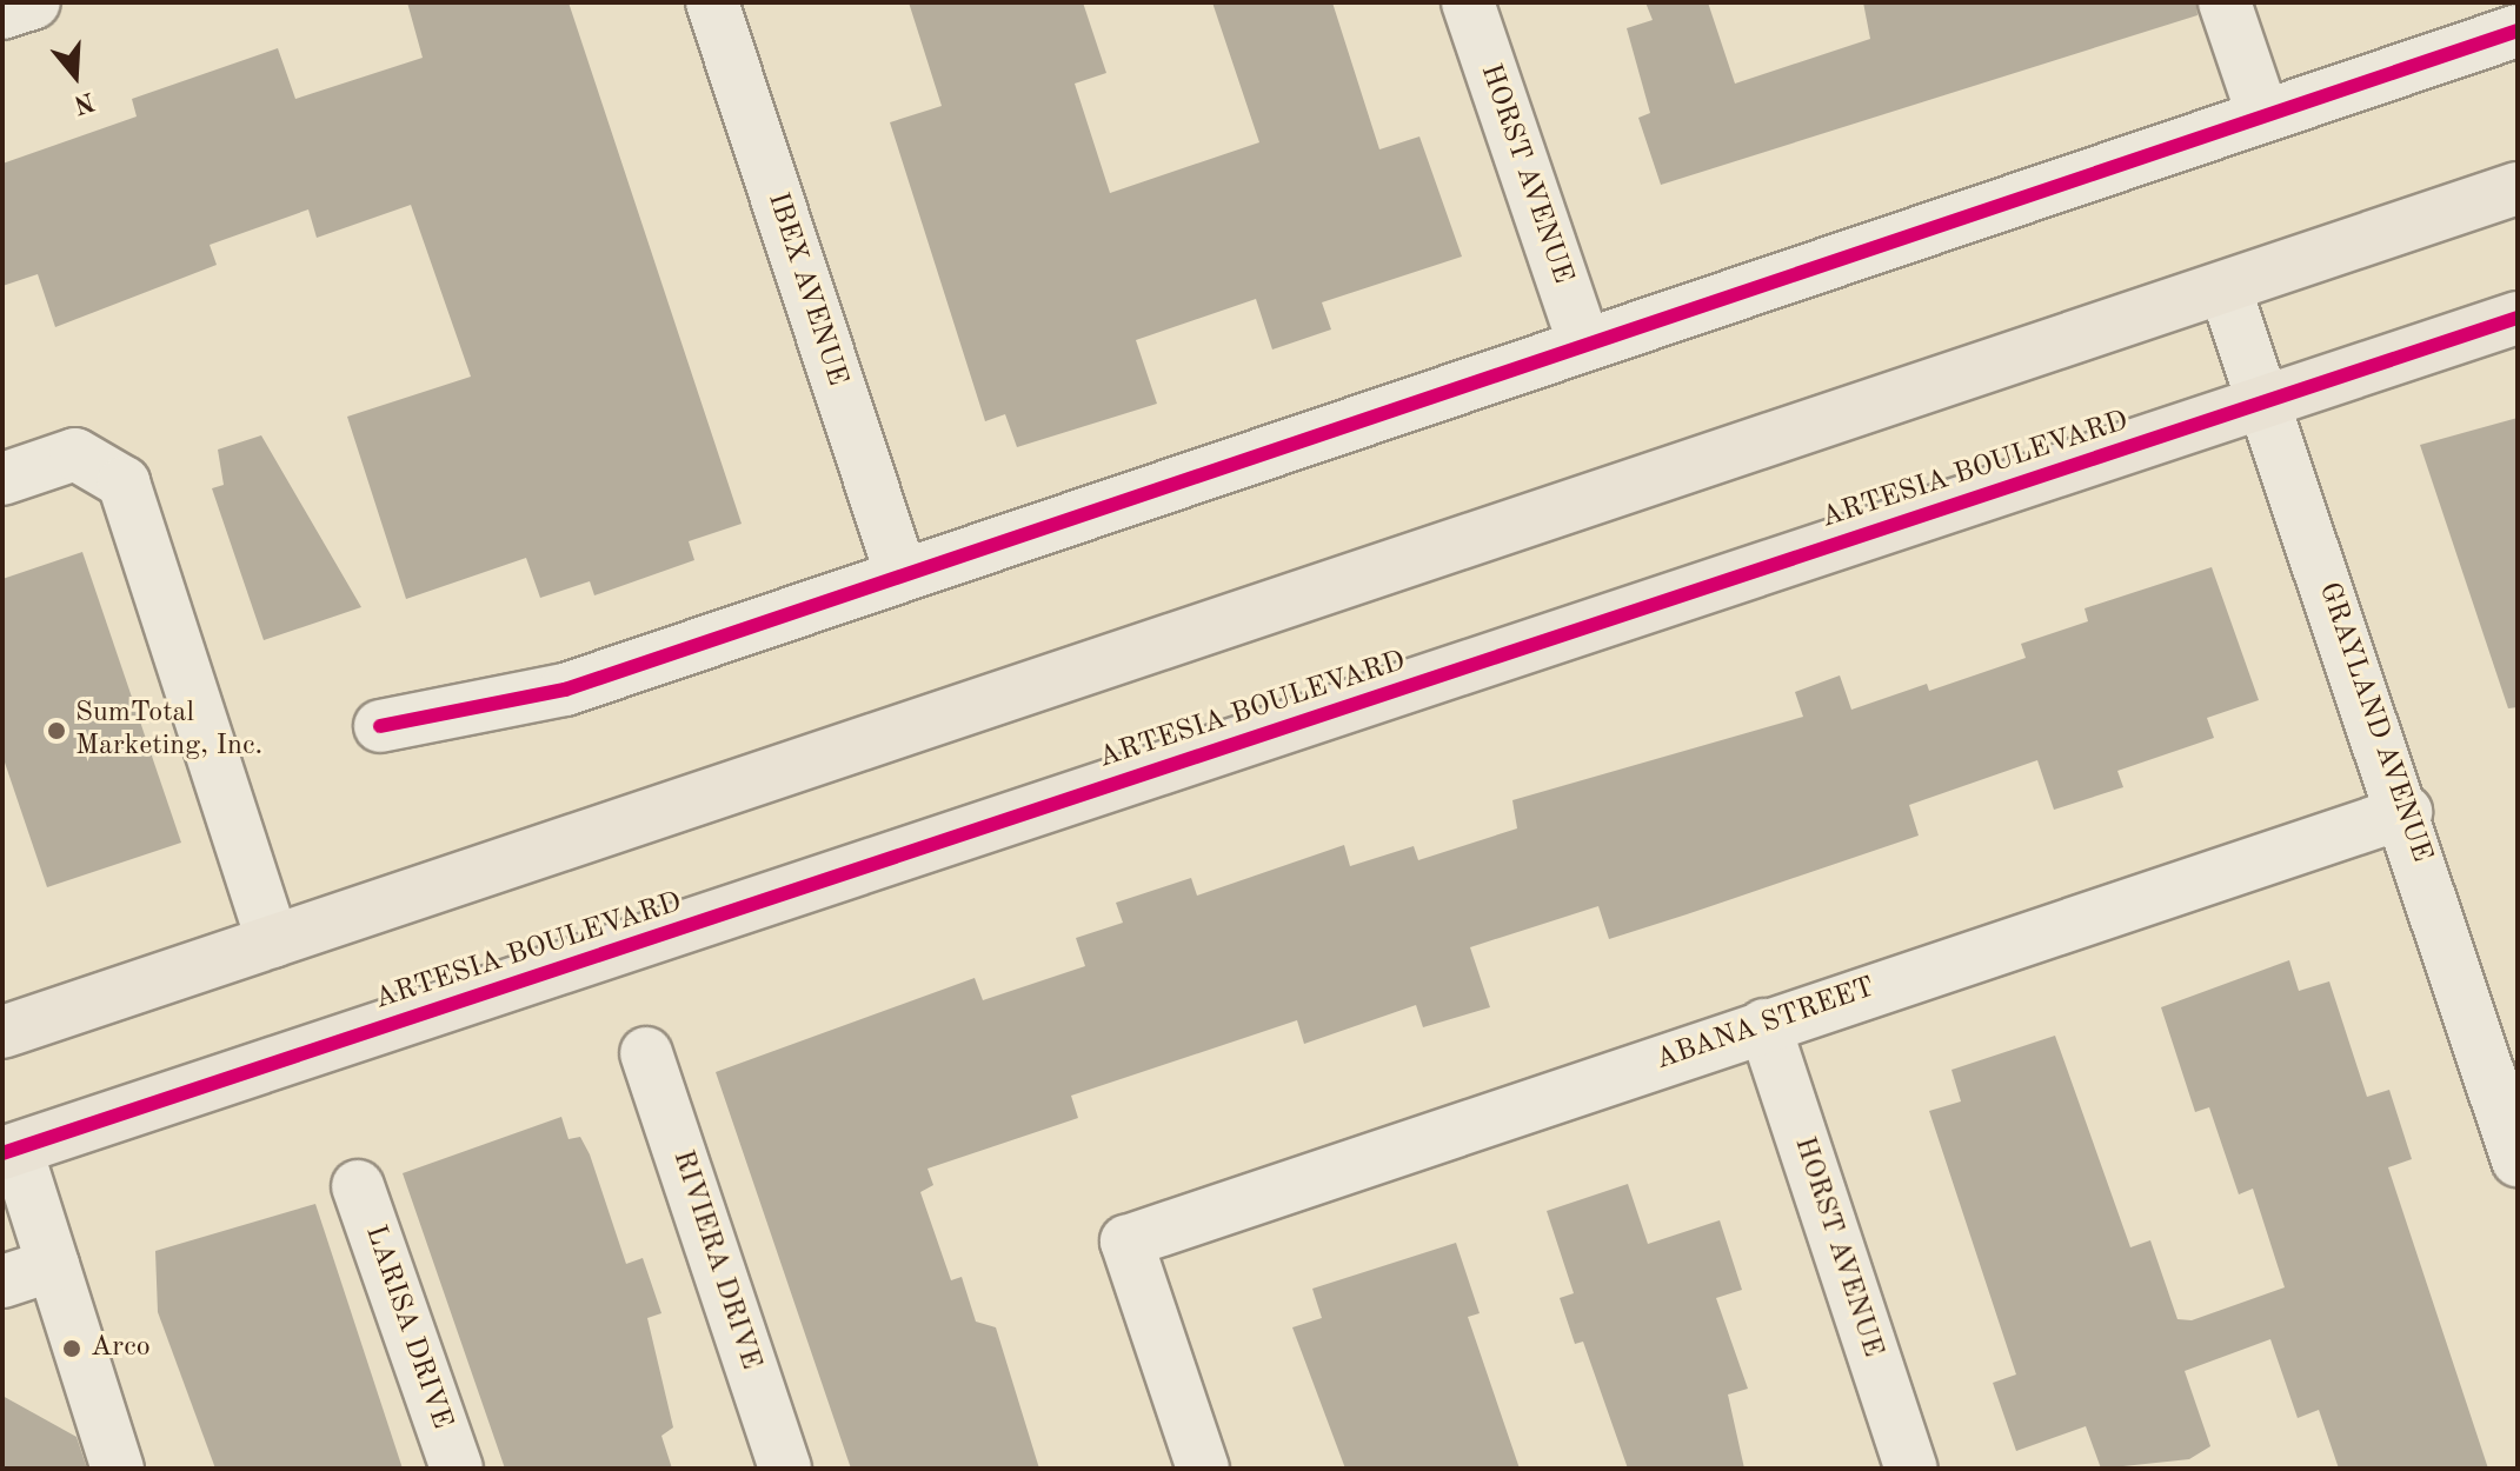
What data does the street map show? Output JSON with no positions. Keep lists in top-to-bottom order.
{
  "streets": {
    "main road": ["ARTESIA BOULEVARD"],
    "street": [
      "HORST AVENUE",
      "IBEX AVENUE",
      "GRAYLAND AVENUE",
      "ABANA STREET",
      "RIVIERA DRIVE",
      "LARISA DRIVE"
    ]
  },
  "crossings": [
    ["HORST AVENUE", "ABANA STREET"],
    ["ARTESIA BOULEVARD", "GRAYLAND AVENUE"],
    ["GRAYLAND AVENUE", "ABANA STREET"]
  ],
  "places": ["SumTotal Marketing, Inc.", "Arco"],
  "north": "bottom"
}
